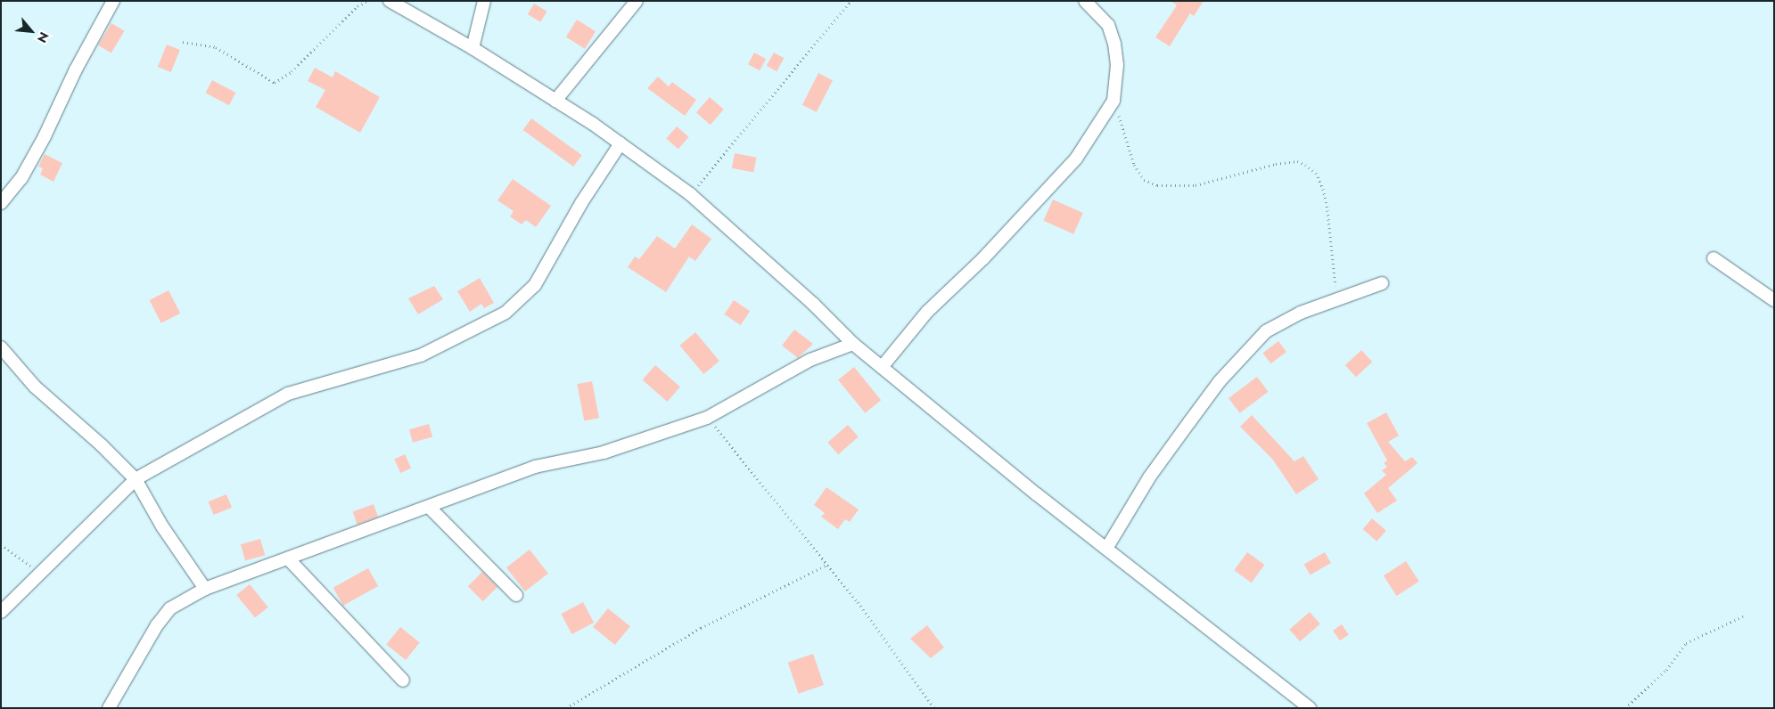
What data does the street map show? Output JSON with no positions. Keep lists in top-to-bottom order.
{
  "north": "bottom right"
}
